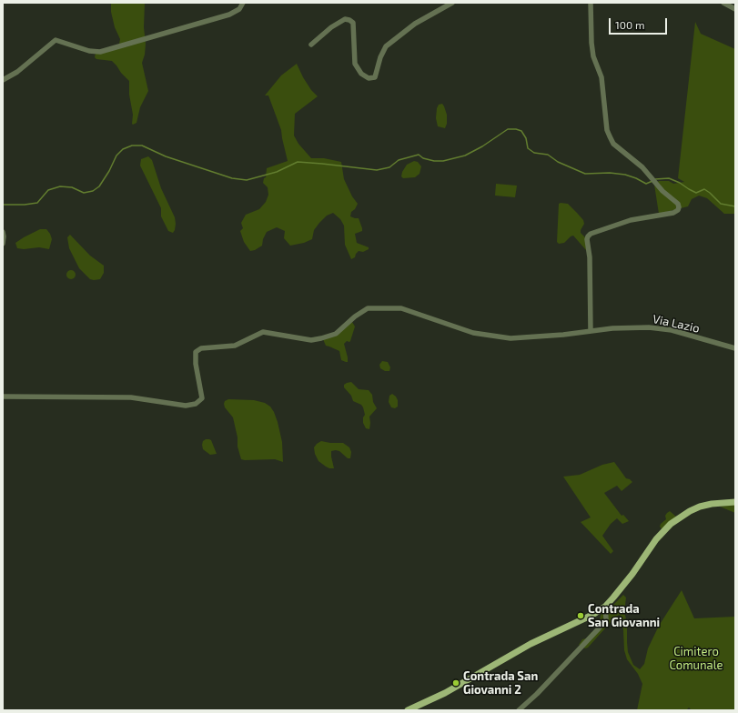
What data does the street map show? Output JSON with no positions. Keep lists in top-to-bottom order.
{
  "streets": {
    "street": ["Via Lazio"]
  },
  "parks": ["Cimitero Comunale"],
  "places": ["Contrada San Giovanni", "Contrada San Giovanni 2"],
  "scale_bar": "100 m"
}
